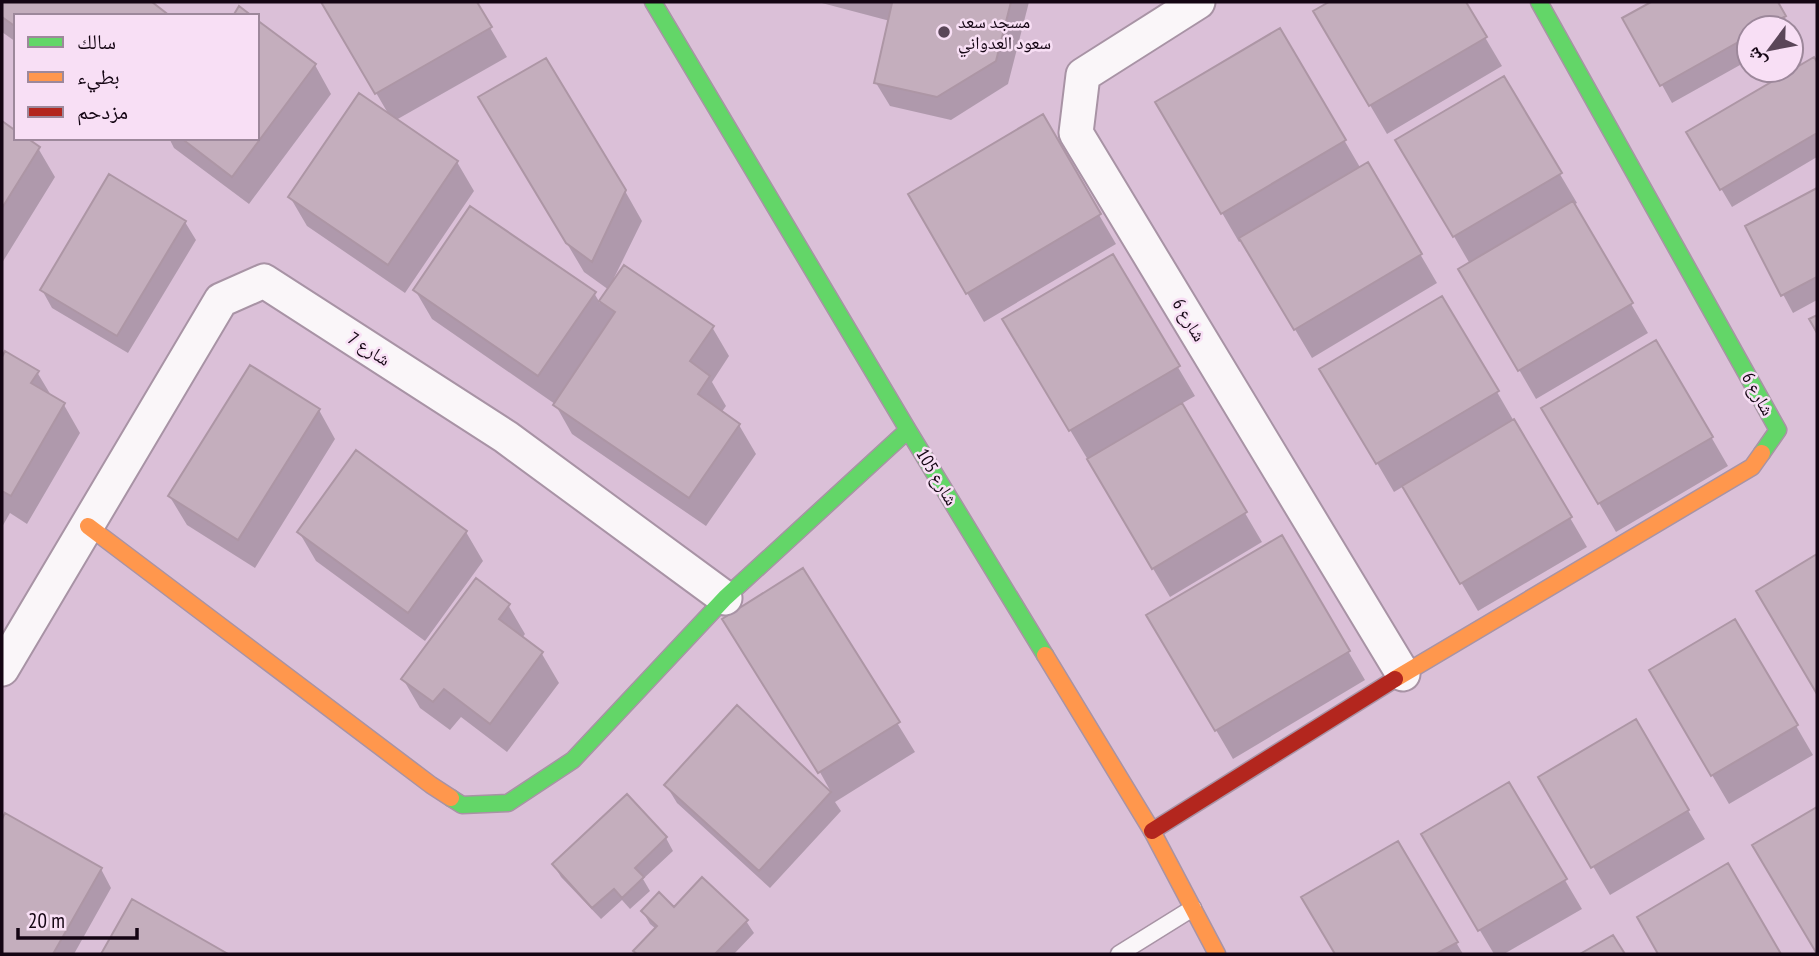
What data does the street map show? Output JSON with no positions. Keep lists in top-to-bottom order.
{
  "streets": {
    "street": ["شارع 6", "شارع 7", "شارع 105"]
  },
  "crossings": [
    ["شارع 6", "شارع 105"]
  ],
  "places": ["مسجد سعد سعود العدواني"],
  "legend": ["سالك", "بطيء", "مزدحم"],
  "scale_bar": "20 m",
  "north": "bottom left"
}
